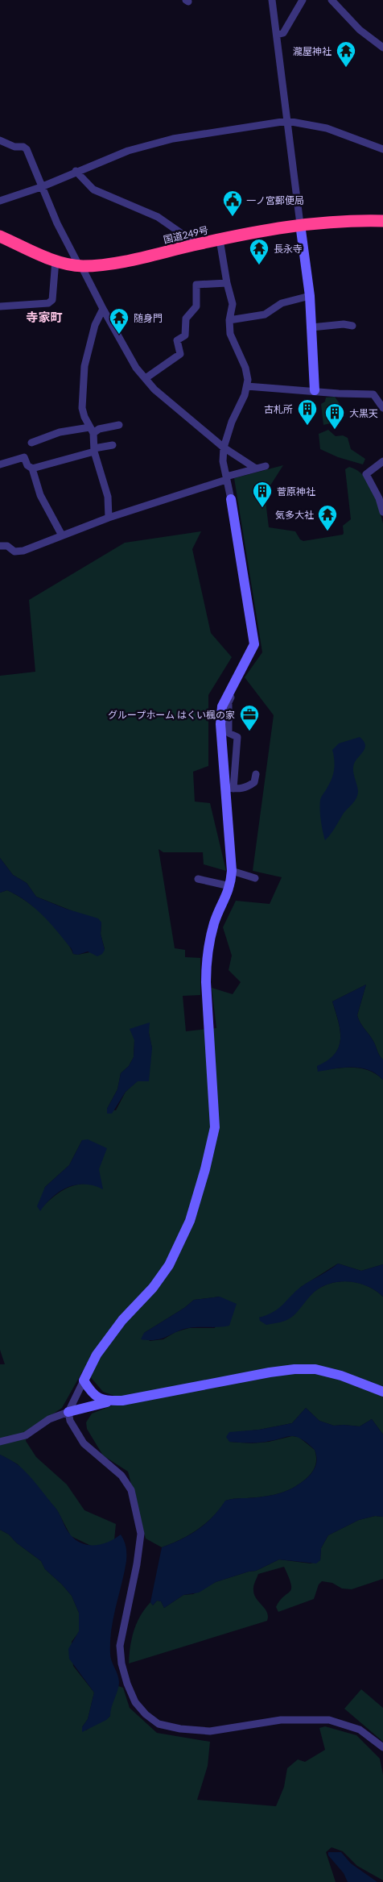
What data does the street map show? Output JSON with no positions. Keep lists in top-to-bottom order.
{
  "streets": {
    "highway": ["国道249号"]
  },
  "districts": ["寺家町"],
  "places": {
    "temple": [
      "瀧屋神社",
      "長永寺",
      "随身門",
      "気多大社"
    ],
    "public building": ["一ノ宮郵便局"],
    "building": ["古札所", "大黒天", "菅原神社"],
    "office": ["グループホーム はくい楓の家"]
  }
}
